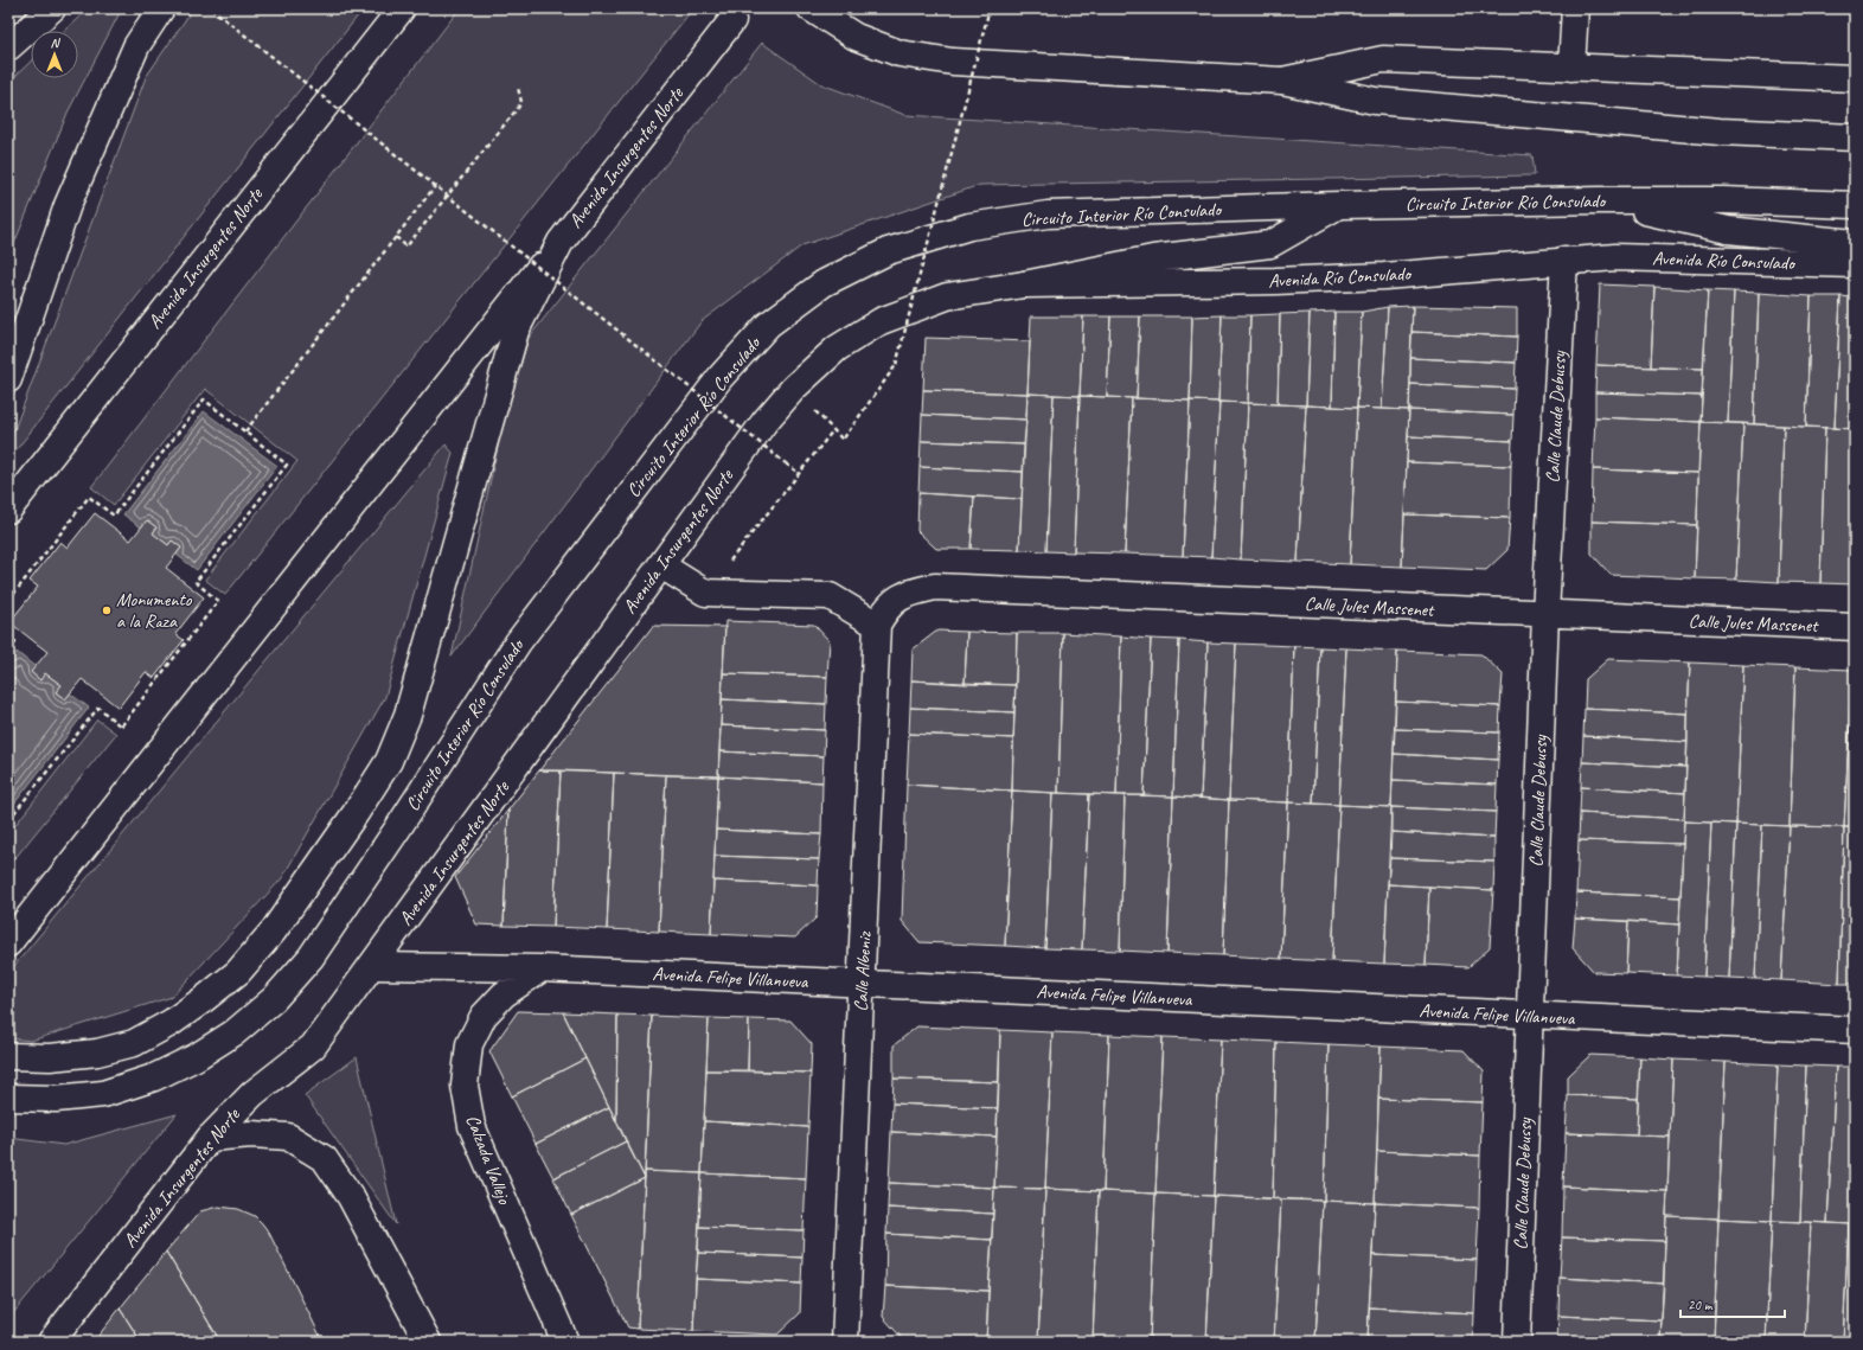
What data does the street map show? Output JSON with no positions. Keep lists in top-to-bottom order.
{
  "streets": {
    "main road": [
      "Avenida Insurgentes Norte",
      "Circuito Interior Río Consulado",
      "Avenida Río Consulado",
      "Calle Claude Debussy",
      "Calle Jules Massenet",
      "Calle Albeniz",
      "Avenida Felipe Villanueva",
      "Calzada Vallejo"
    ]
  },
  "crossings": [
    ["Avenida Insurgentes Norte", "Avenida Río Consulado"],
    ["Avenida Insurgentes Norte", "Avenida Felipe Villanueva"],
    ["Avenida Río Consulado", "Calle Claude Debussy"],
    ["Calle Claude Debussy", "Calle Jules Massenet"],
    ["Calle Claude Debussy", "Avenida Felipe Villanueva"],
    ["Calle Jules Massenet", "Calle Albeniz"],
    ["Calle Albeniz", "Avenida Felipe Villanueva"],
    ["Avenida Felipe Villanueva", "Calzada Vallejo"]
  ],
  "places": ["Monumento a la Raza"],
  "scale_bar": "20 m",
  "north": "top"
}
